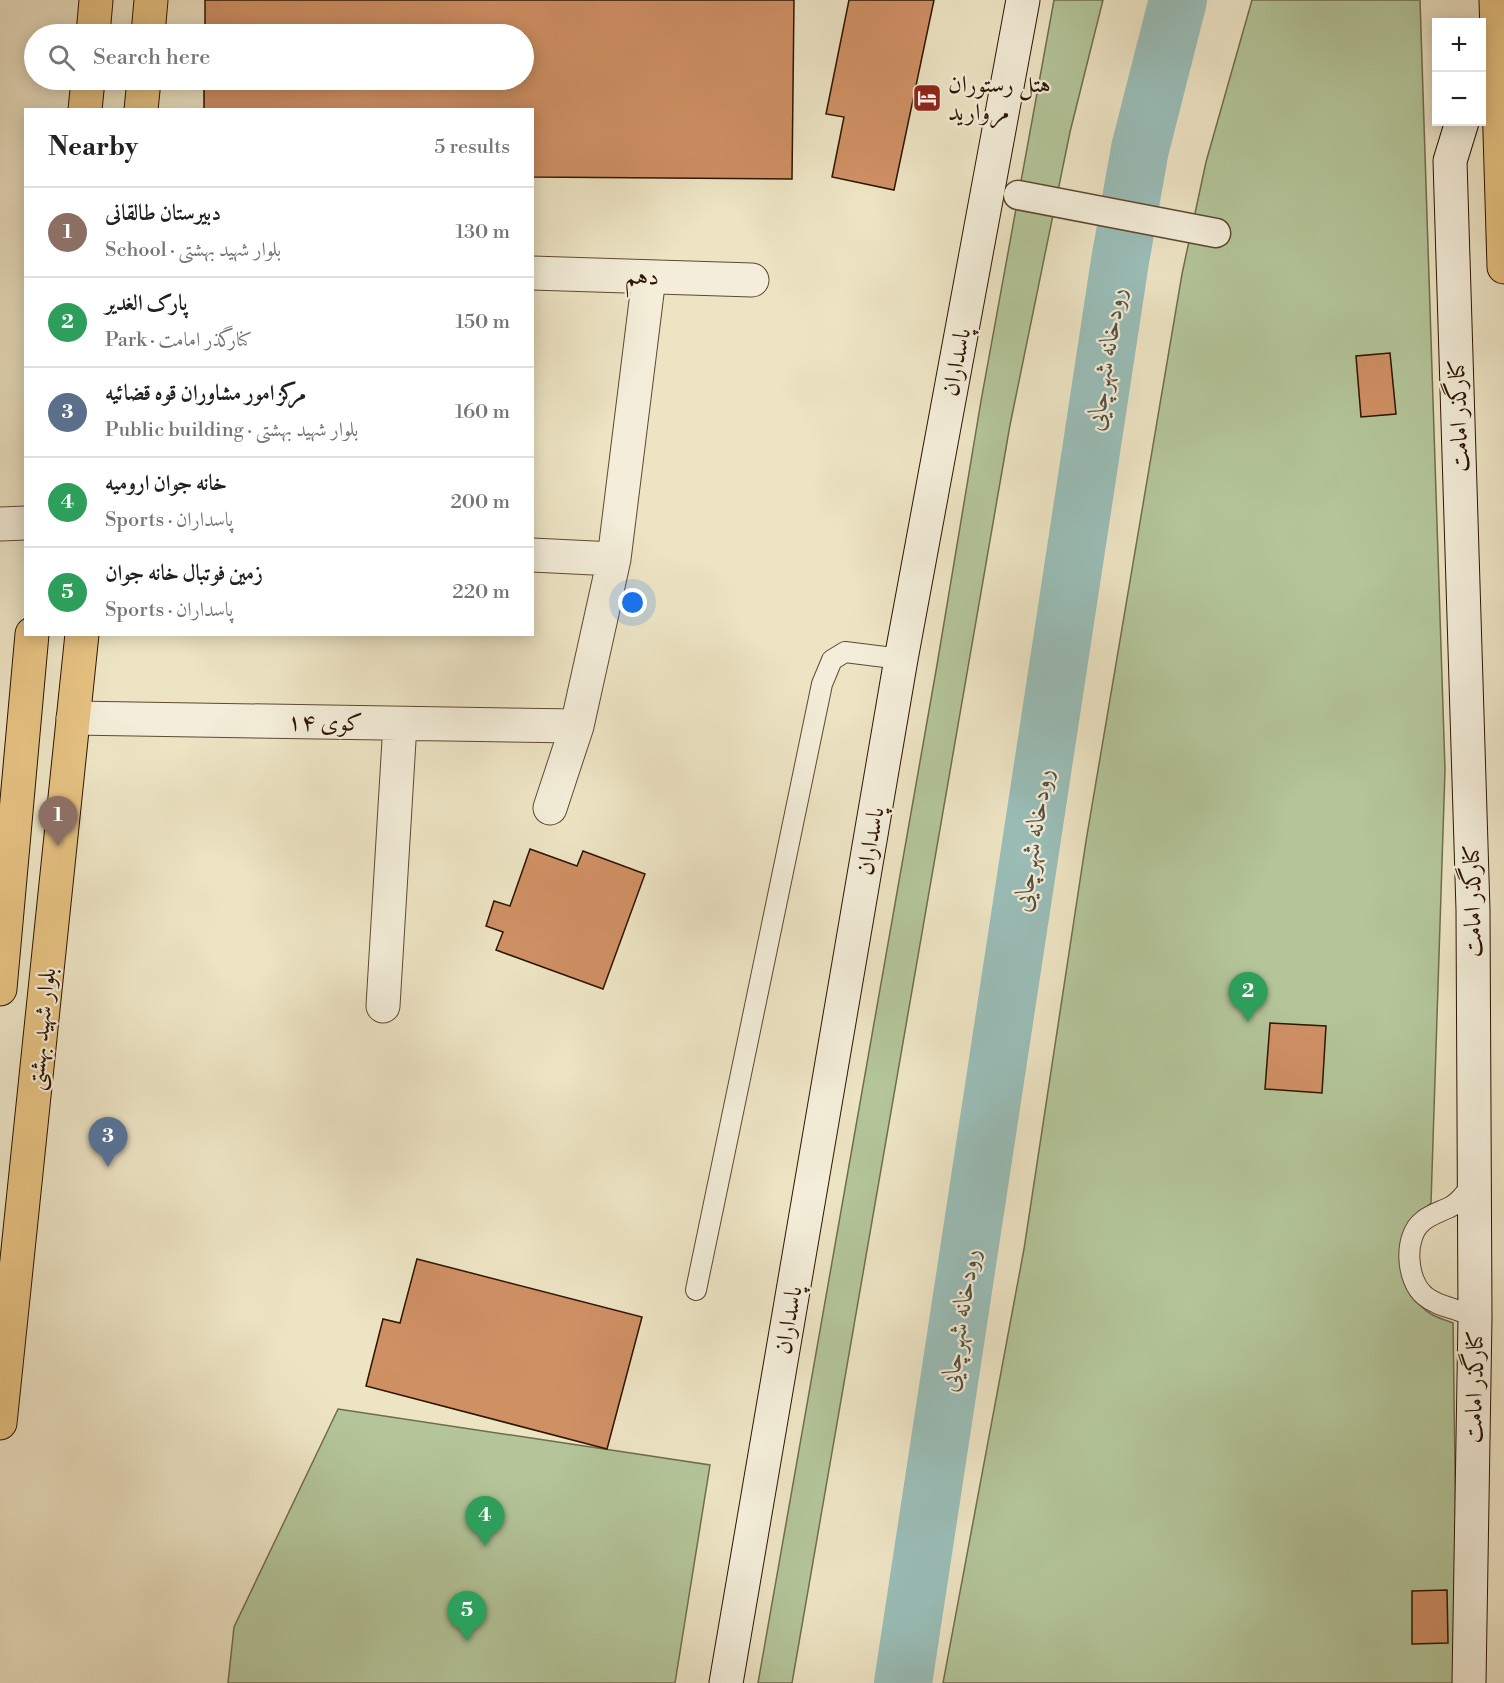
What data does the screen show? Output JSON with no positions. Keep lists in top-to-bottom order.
{
  "streets": {
    "main road": [
      "دهم",
      "پاسداران",
      "کنارگذر امامت",
      "کوی ۱۴",
      "بلوار شهید بهشتی"
    ]
  },
  "crossings": [
    ["کوی ۱۴", "بلوار شهید بهشتی"]
  ],
  "water": ["رودخانه شهرچایی"],
  "places": {
    "hotel": ["هتل رستوران مروارید"]
  },
  "page": {
    "map_buttons": ["+", "−"],
    "search": "Search here",
    "heading": ["Nearby", "5 results"],
    "list": [
      {
        "mark": "1",
        "name": "دبیرستان طالقانی",
        "note": "School · بلوار شهید بهشتی",
        "value": "130 m"
      },
      {
        "mark": "2",
        "name": "پارک الغدیر",
        "note": "Park · کنارگذر امامت",
        "value": "150 m"
      },
      {
        "mark": "3",
        "name": "مرکز امور مشاوران قوه قضائیه",
        "note": "Public building · بلوار شهید بهشتی",
        "value": "160 m"
      },
      {
        "mark": "4",
        "name": "خانه جوان ارومیه",
        "note": "Sports · پاسداران",
        "value": "200 m"
      },
      {
        "mark": "5",
        "name": "زمین فوتبال خانه جوان",
        "note": "Sports · پاسداران",
        "value": "220 m"
      }
    ],
    "pins": [
      "1",
      "2",
      "3",
      "4",
      "5"
    ]
  }
}
